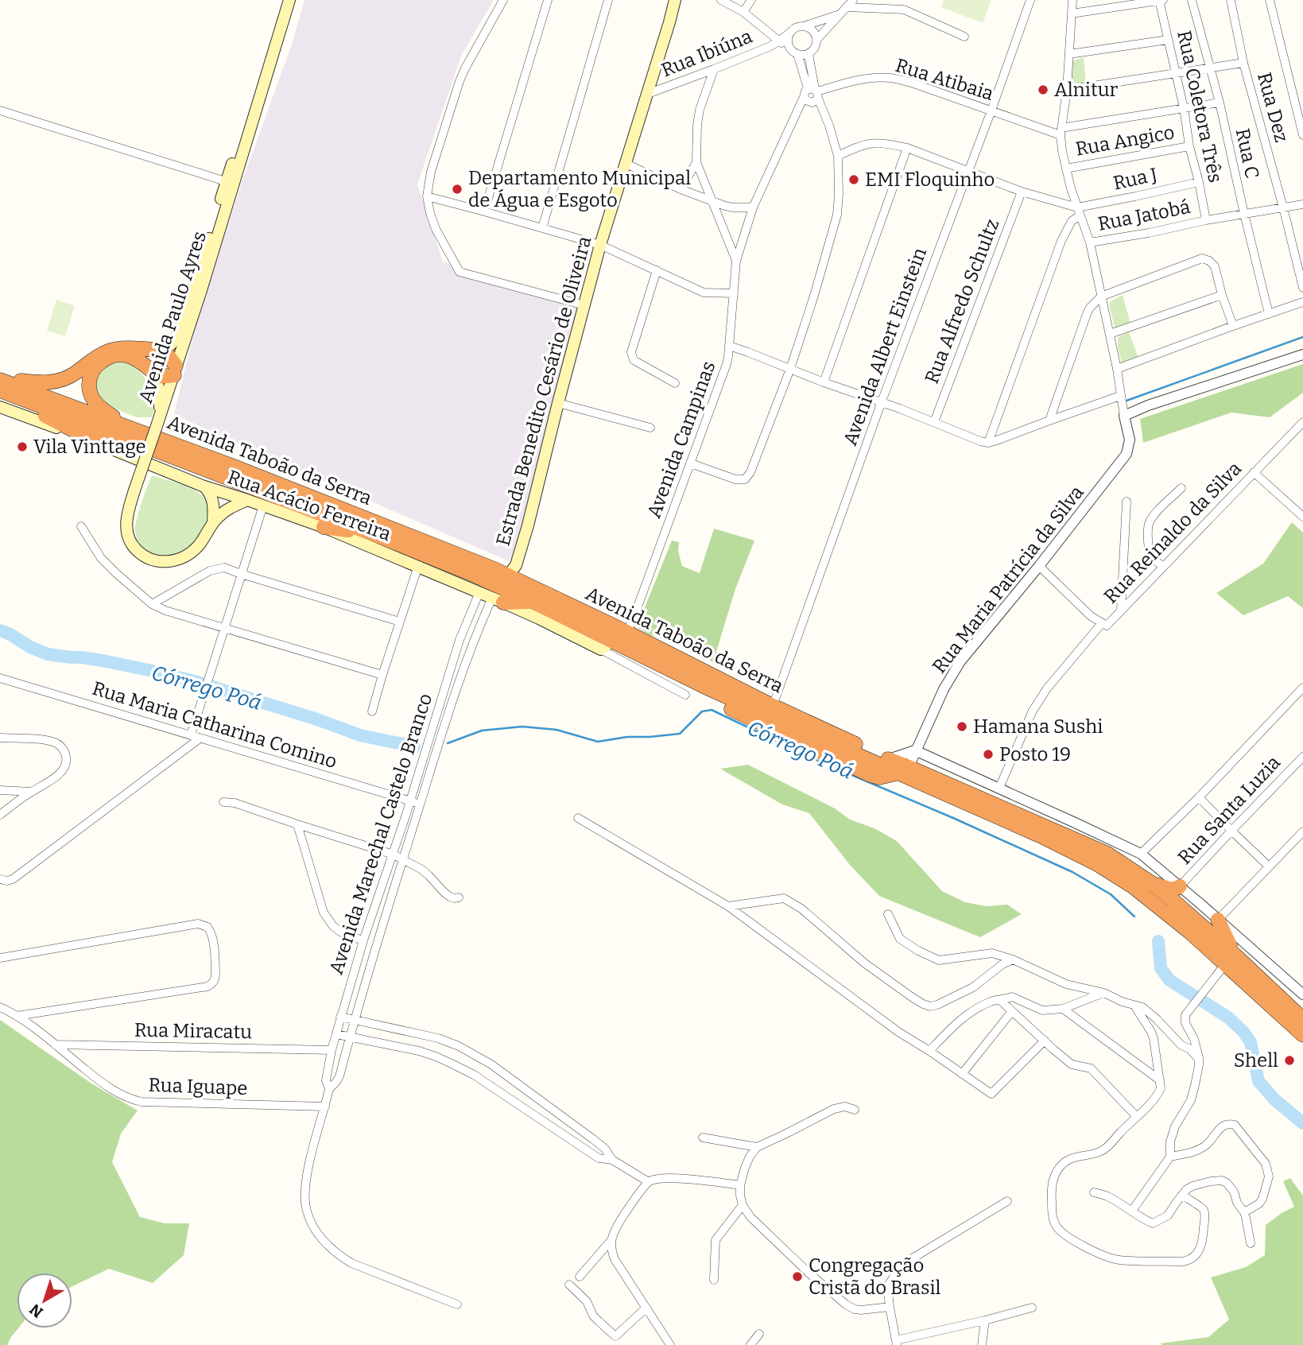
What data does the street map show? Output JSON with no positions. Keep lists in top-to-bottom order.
{
  "streets": {
    "highway": ["Avenida Taboão da Serra"],
    "main road": ["Avenida Paulo Ayres", "Estrada Benedito Cesário de Oliveira", "Rua Acácio Ferreira"],
    "street": [
      "Rua Ibiúna",
      "Rua Atibaia",
      "Rua Coletora Três",
      "Rua Dez",
      "Rua Angico",
      "Rua C",
      "Rua J",
      "Rua Jatobá",
      "Rua Alfredo Schultz",
      "Avenida Albert Einstein",
      "Avenida Campinas",
      "Rua Reinaldo da Silva",
      "Rua Maria Patrícia da Silva",
      "Rua Maria Catharina Comino",
      "Rua Santa Luzia",
      "Avenida Marechal Castelo Branco",
      "Rua Miracatu",
      "Rua Iguape"
    ]
  },
  "crossings": [
    ["Rua Ibiúna", "Estrada Benedito Cesário de Oliveira"],
    ["Rua Atibaia", "Avenida Albert Einstein"],
    ["Rua Atibaia", "Avenida Campinas"],
    ["Rua Coletora Três", "Rua Angico"],
    ["Rua Coletora Três", "Rua J"],
    ["Rua Coletora Três", "Rua Jatobá"],
    ["Rua Dez", "Rua Jatobá"],
    ["Rua C", "Rua Jatobá"],
    ["Avenida Albert Einstein", "Avenida Taboão da Serra"],
    ["Estrada Benedito Cesário de Oliveira", "Avenida Taboão da Serra"],
    ["Estrada Benedito Cesário de Oliveira", "Rua Acácio Ferreira"],
    ["Estrada Benedito Cesário de Oliveira", "Avenida Marechal Castelo Branco"],
    ["Avenida Campinas", "Avenida Taboão da Serra"],
    ["Avenida Taboão da Serra", "Rua Maria Patrícia da Silva"],
    ["Avenida Taboão da Serra", "Avenida Marechal Castelo Branco"],
    ["Rua Acácio Ferreira", "Avenida Marechal Castelo Branco"],
    ["Rua Reinaldo da Silva", "Rua Maria Patrícia da Silva"],
    ["Rua Maria Catharina Comino", "Avenida Marechal Castelo Branco"],
    ["Avenida Marechal Castelo Branco", "Rua Miracatu"],
    ["Avenida Marechal Castelo Branco", "Rua Iguape"],
    ["Rua Miracatu", "Rua Iguape"]
  ],
  "water": ["Córrego Poá"],
  "places": [
    "Alnitur",
    "EMI Floquinho",
    "Departamento Municipal de Água e Esgoto",
    "Vila Vinttage",
    "Hamana Sushi",
    "Posto 19",
    "Shell",
    "Congregação Cristã do Brasil"
  ],
  "north": "bottom left"
}
